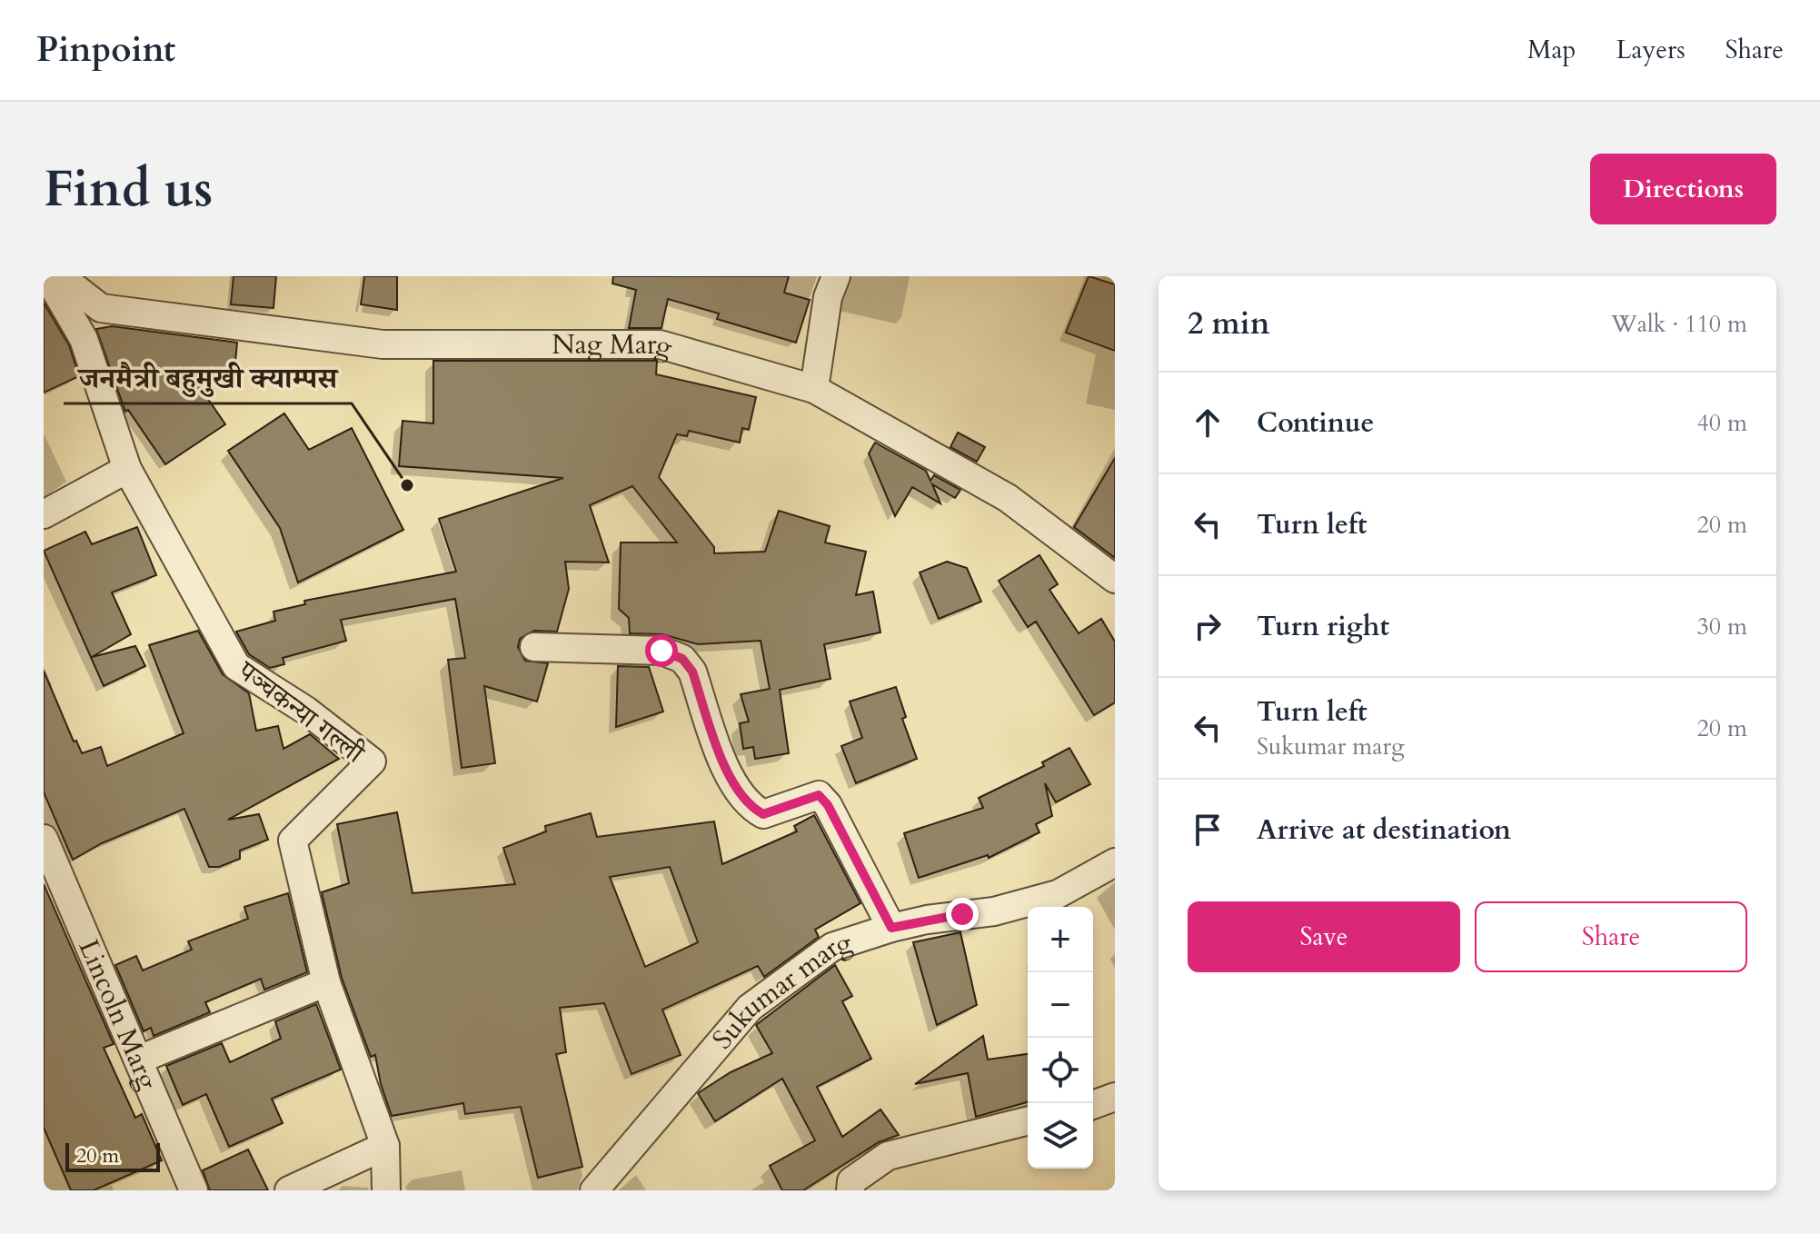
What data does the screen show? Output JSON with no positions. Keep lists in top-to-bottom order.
{
  "streets": {
    "street": [
      "Nag Marg",
      "पञ्चकन्या गल्ली",
      "Sukumar marg",
      "Lincoln Marg"
    ]
  },
  "places": ["जनमैत्री बहुमुखी क्याम्पस"],
  "scale_bar": "20 m",
  "page": {
    "header": "Pinpoint",
    "nav": ["Map", "Layers", "Share"],
    "buttons": [
      "Directions",
      ["Save", "Share"]
    ],
    "title": "Find us",
    "heading": ["2 min", "Walk · 110 m"],
    "list": [
      ["Continue", "40 m"],
      ["Turn left", "20 m"],
      ["Turn right", "30 m"],
      ["Turn left", "Sukumar marg", "20 m"],
      "Arrive at destination"
    ],
    "map_buttons": ["+", "−"],
    "scale": "20 m"
  }
}
